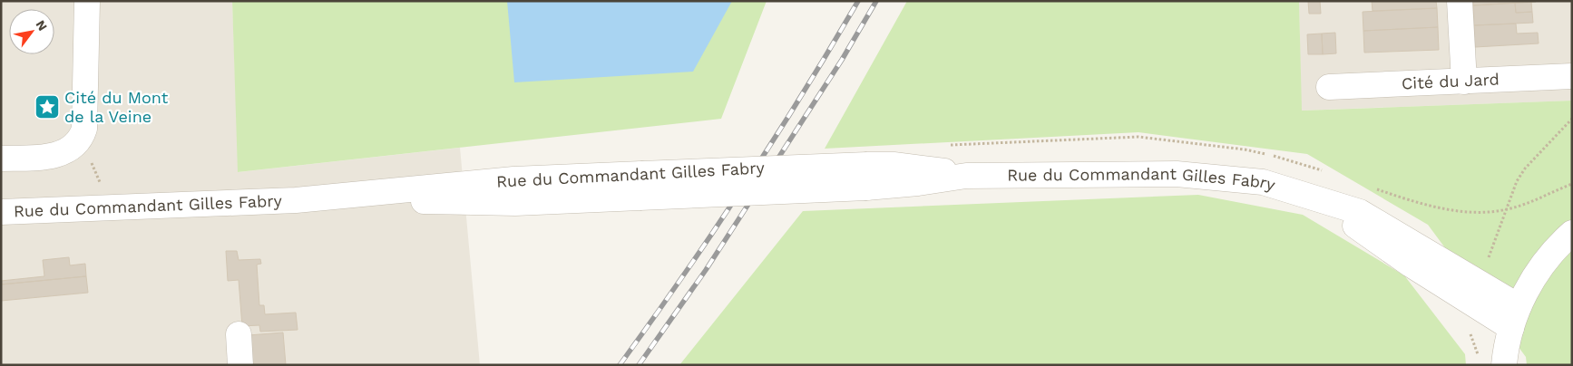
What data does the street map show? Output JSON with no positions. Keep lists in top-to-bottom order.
{
  "streets": {
    "street": ["Cité du Jard", "Rue du Commandant Gilles Fabry"]
  },
  "places": {
    "place": ["Cité du Mont de la Veine"]
  },
  "north": "top right"
}
